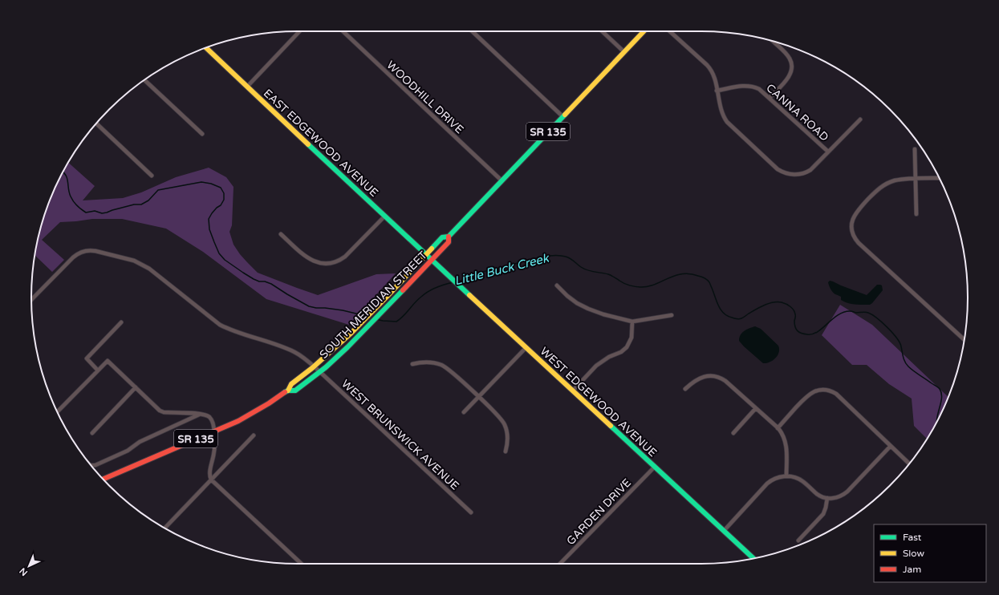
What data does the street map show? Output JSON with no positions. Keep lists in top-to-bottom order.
{
  "streets": {
    "main road": [
      "SR 135",
      "EAST EDGEWOOD AVENUE",
      "SOUTH MERIDIAN STREET",
      "WEST EDGEWOOD AVENUE"
    ],
    "street": [
      "WOODHILL DRIVE",
      "CANNA ROAD",
      "WEST BRUNSWICK AVENUE",
      "GARDEN DRIVE"
    ]
  },
  "crossings": [
    ["WOODHILL DRIVE", "SOUTH MERIDIAN STREET"],
    ["EAST EDGEWOOD AVENUE", "SOUTH MERIDIAN STREET"],
    ["EAST EDGEWOOD AVENUE", "WEST EDGEWOOD AVENUE"],
    ["SOUTH MERIDIAN STREET", "WEST EDGEWOOD AVENUE"],
    ["SOUTH MERIDIAN STREET", "WEST BRUNSWICK AVENUE"],
    ["WEST EDGEWOOD AVENUE", "GARDEN DRIVE"]
  ],
  "water": ["Little Buck Creek"],
  "legend": ["Fast", "Slow", "Jam"],
  "north": "bottom left"
}
